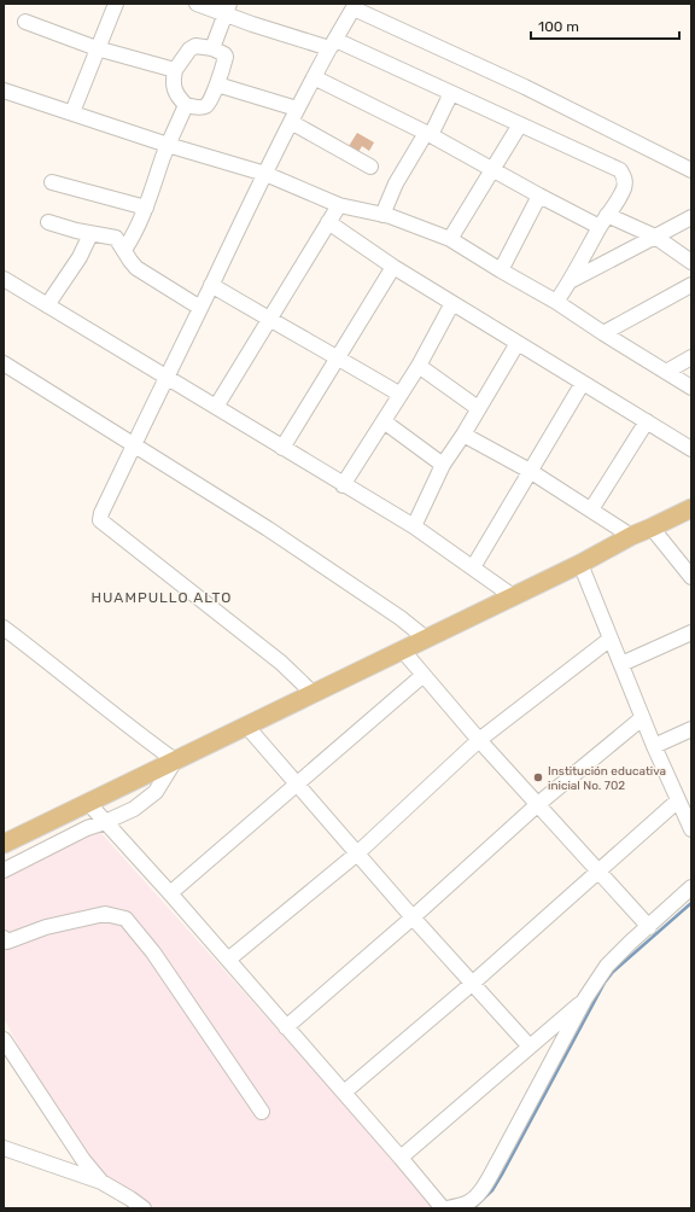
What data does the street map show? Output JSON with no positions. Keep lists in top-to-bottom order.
{
  "districts": ["HUAMPULLO ALTO"],
  "places": ["Institución educativa inicial No. 702"],
  "scale_bar": "100 m"
}
